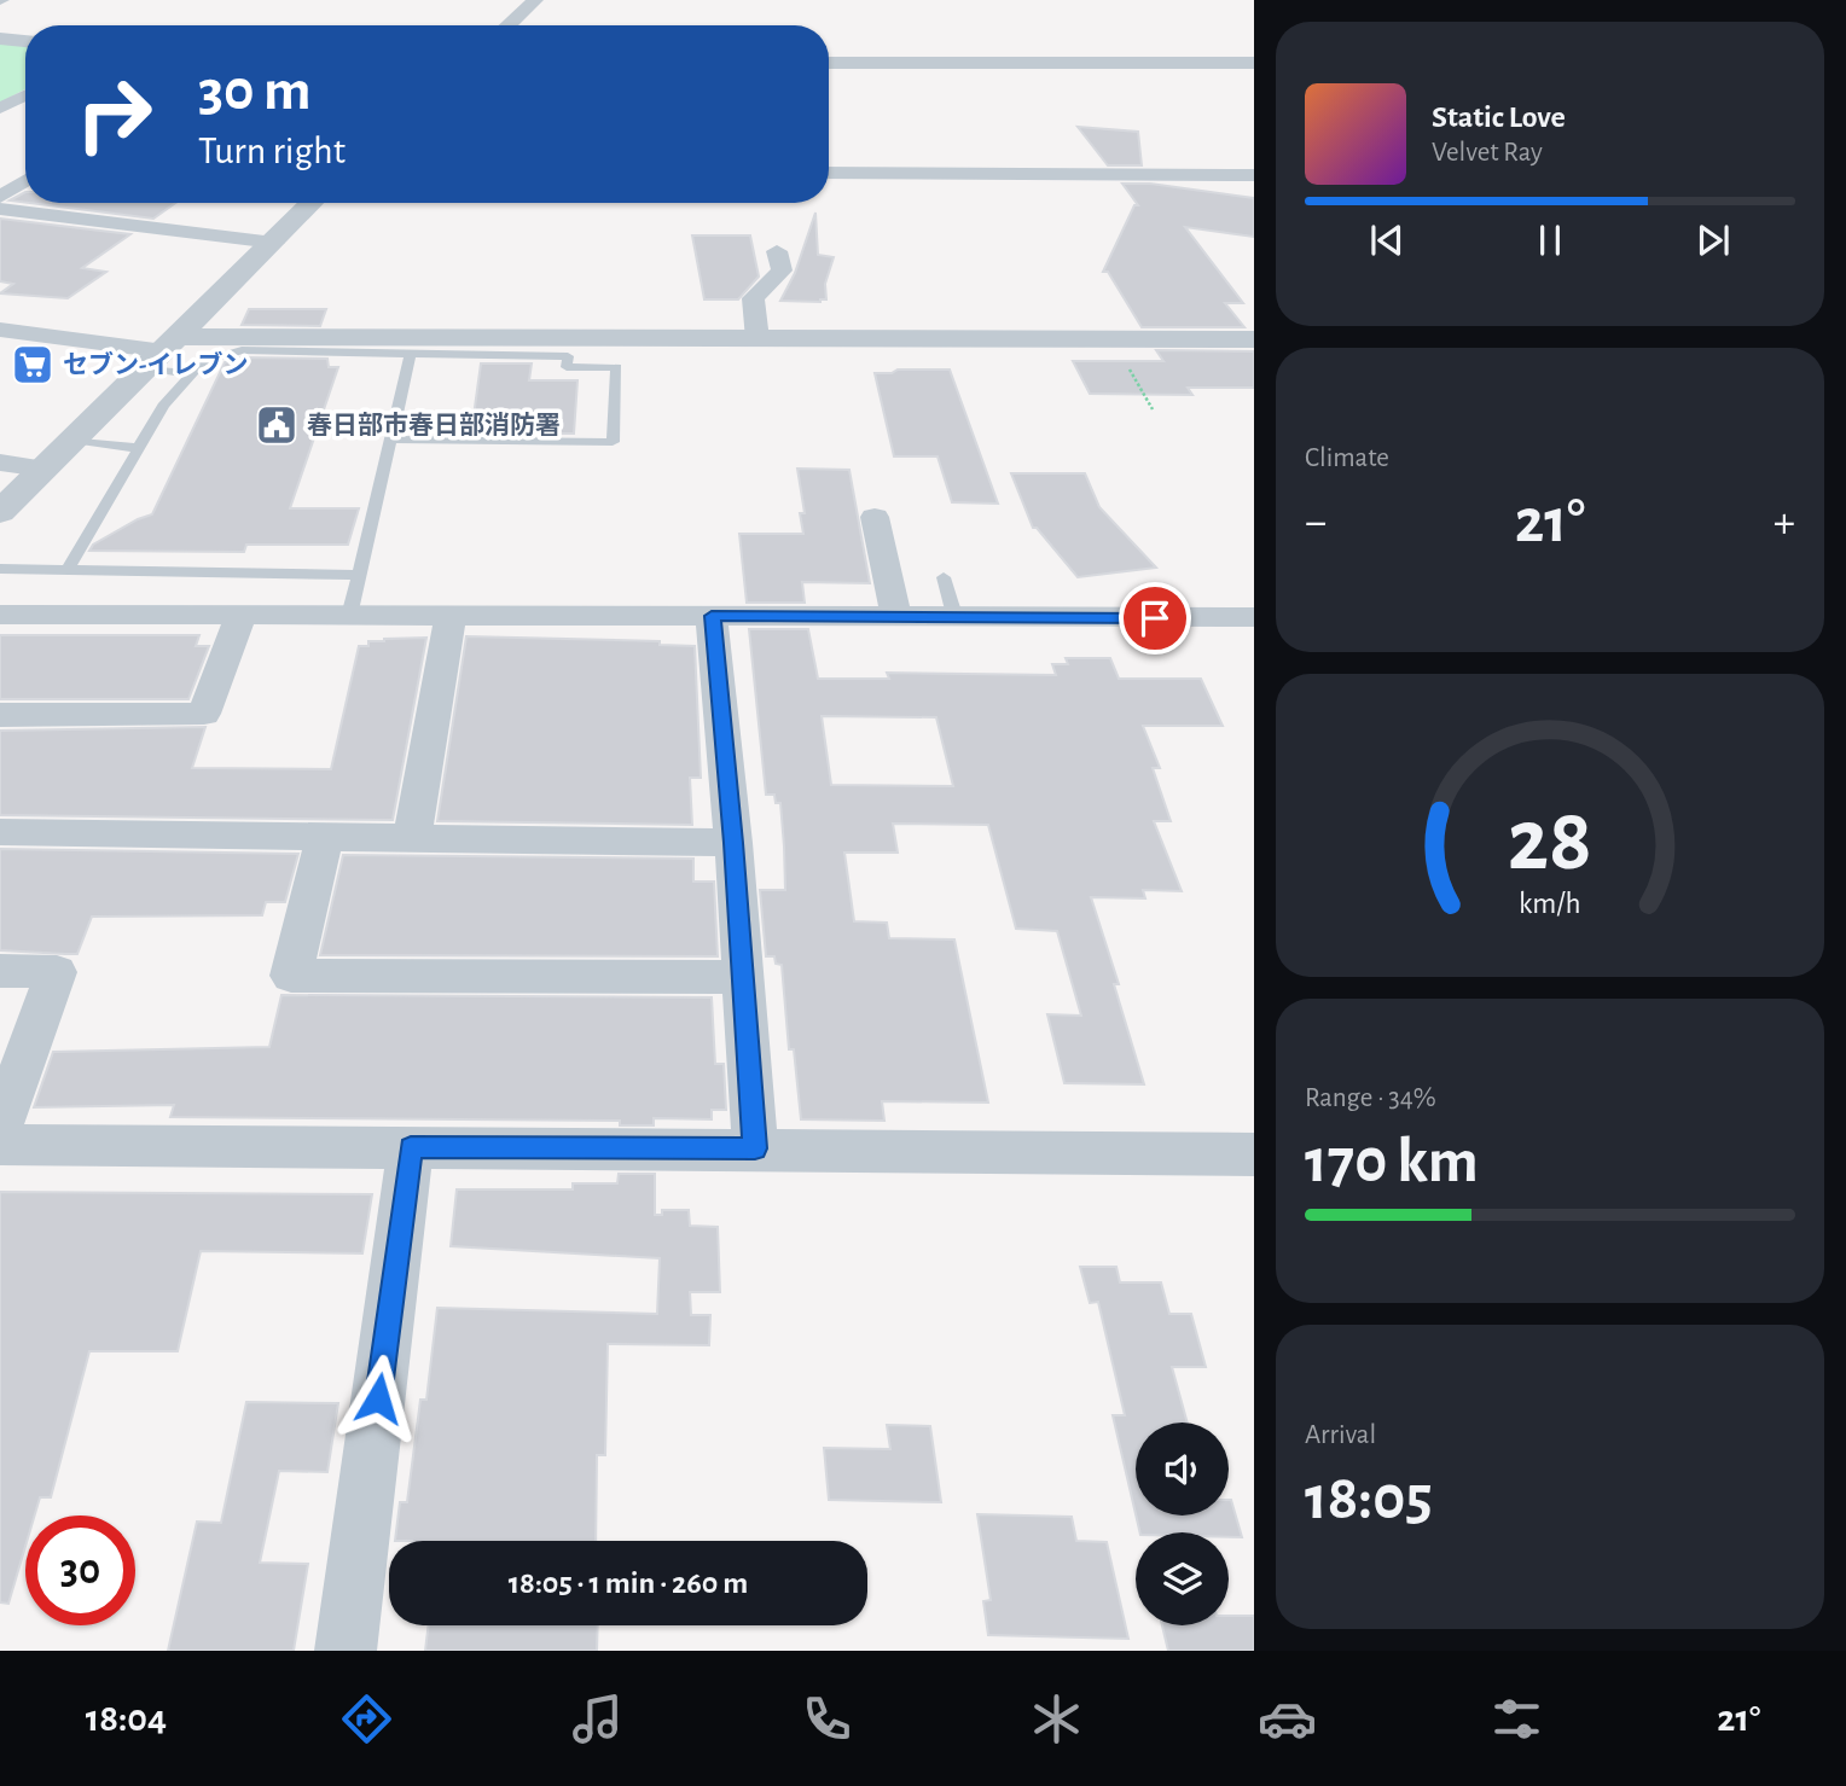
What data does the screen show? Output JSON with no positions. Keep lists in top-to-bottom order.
{
  "places": {
    "supermarket": ["セブン-イレブン"],
    "public building": ["春日部市春日部消防署"]
  },
  "page": {
    "turn": ["30 m", "Turn right"],
    "song": ["Static Love", "Velvet Ray"],
    "tile": [
      "Climate",
      ["Range · 34%", "170 km"],
      ["Arrival", "18:05"]
    ],
    "heat": ["−", "21°", "+"],
    "limit": "30",
    "trip": "18:05 · 1 min · 260 m",
    "tabs": ["18:04", "21°"],
    "gauge": ["28", "km/h"]
  }
}
